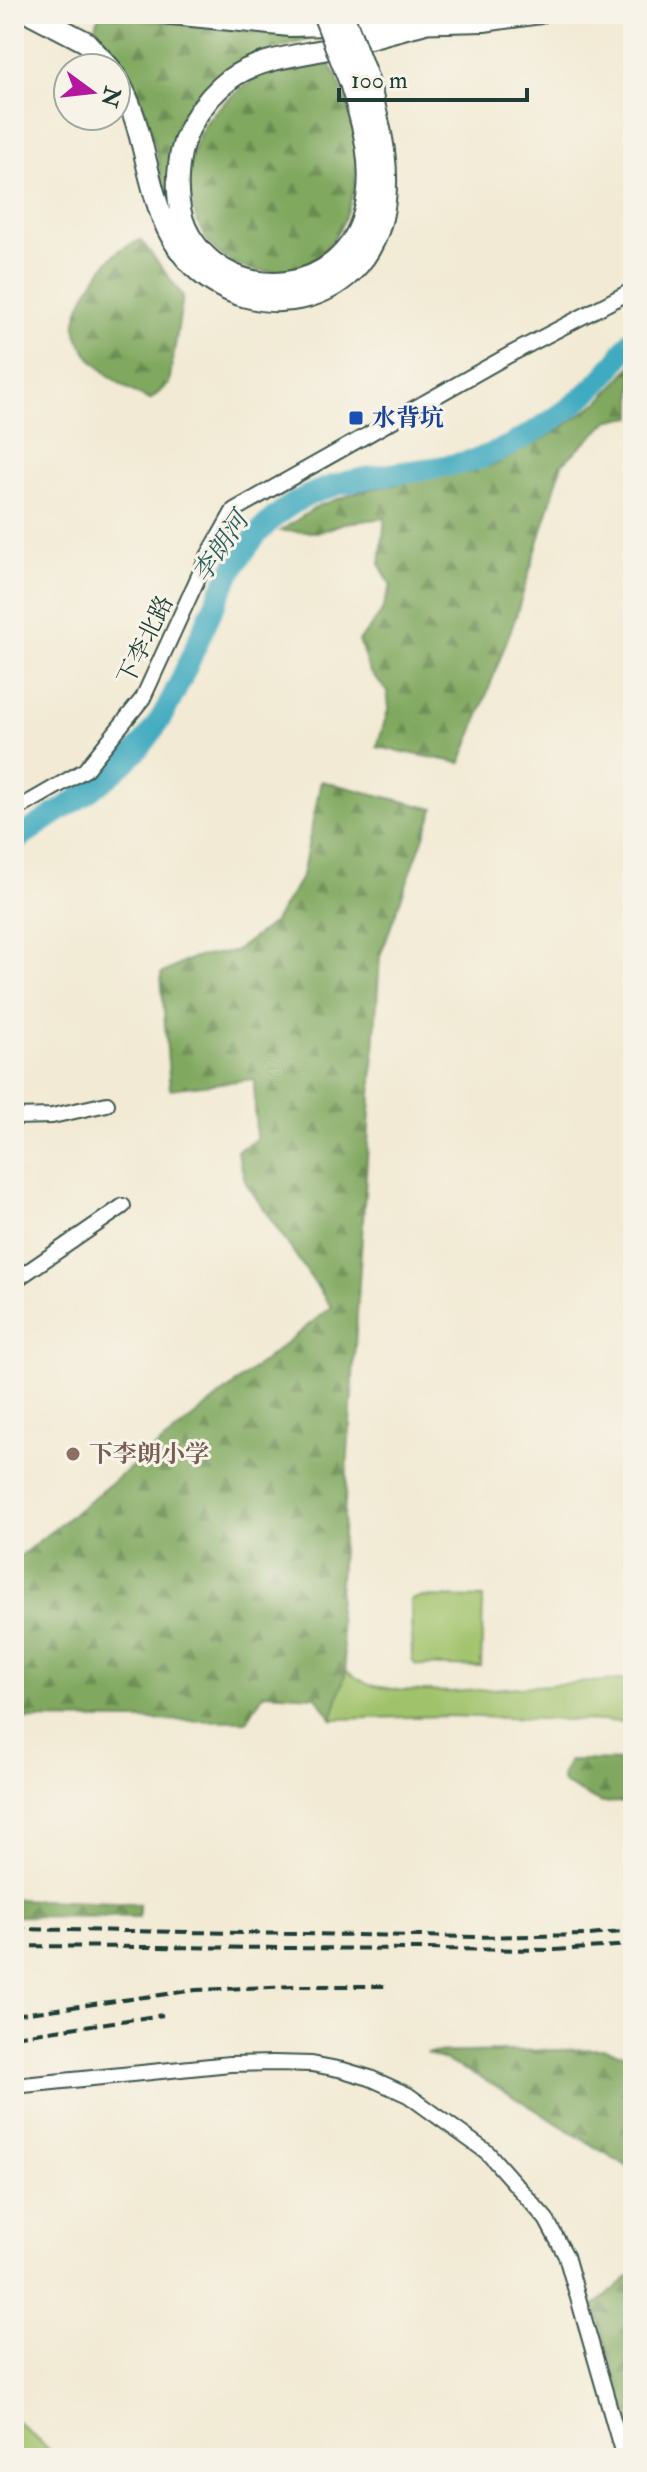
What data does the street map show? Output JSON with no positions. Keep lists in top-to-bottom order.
{
  "streets": {
    "street": ["下李北路"]
  },
  "water": ["李朗河"],
  "places": {
    "transit": ["水背坑"],
    "other": ["下李朗小学"]
  },
  "scale_bar": "100 m",
  "north": "right"
}
